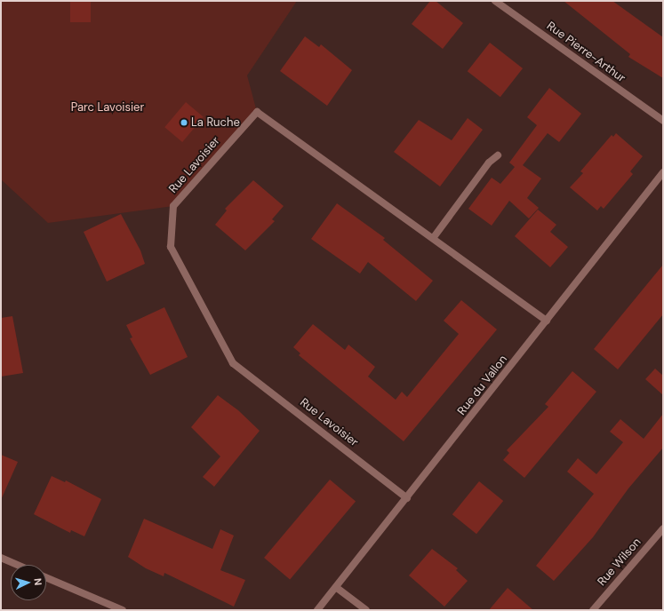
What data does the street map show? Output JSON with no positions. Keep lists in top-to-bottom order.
{
  "streets": {
    "street": [
      "Rue Pierre-Arthur",
      "Rue Lavoisier",
      "Rue du Vallon",
      "Rue Wilson"
    ]
  },
  "crossings": [
    ["Rue Lavoisier", "Rue du Vallon"]
  ],
  "parks": ["Parc Lavoisier"],
  "places": ["La Ruche"],
  "north": "right"
}
